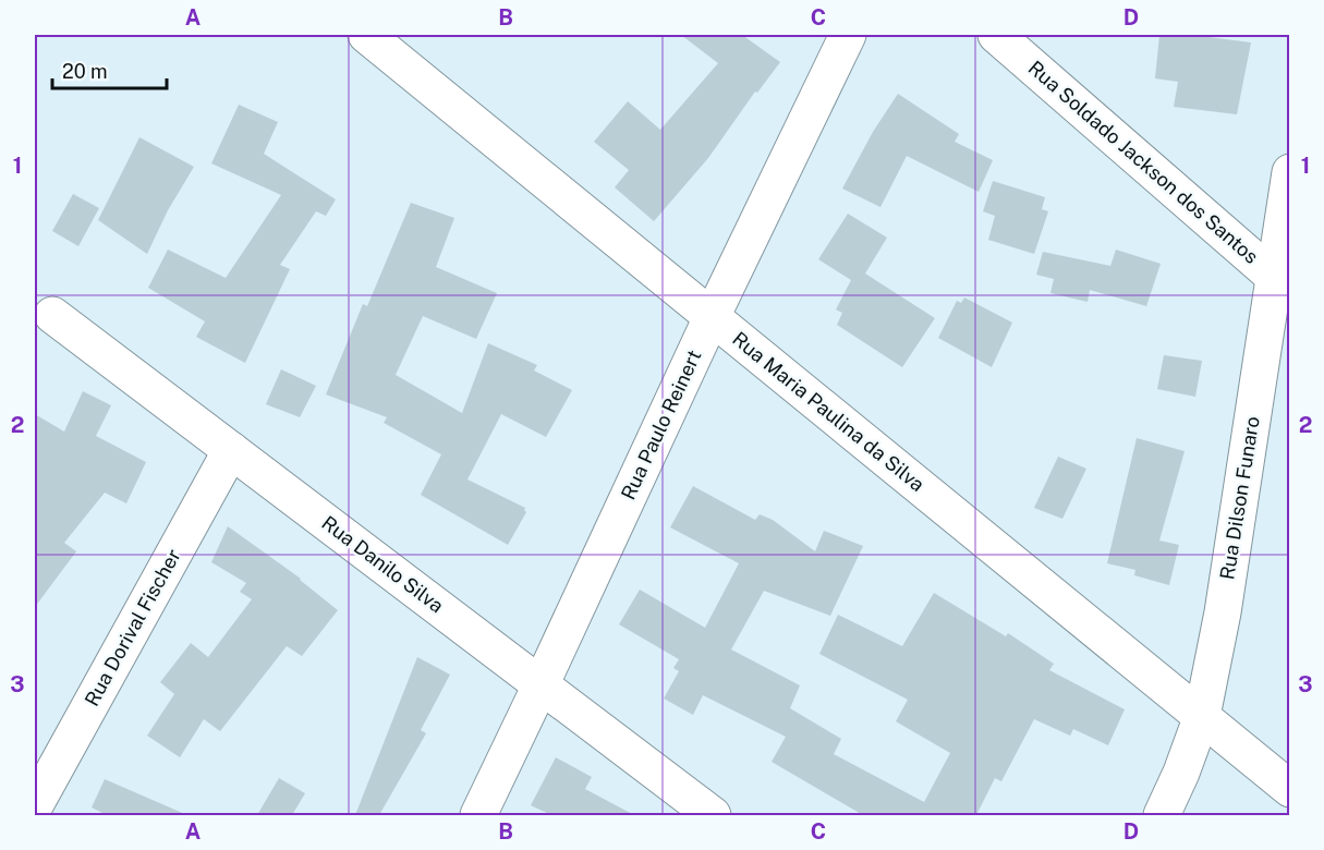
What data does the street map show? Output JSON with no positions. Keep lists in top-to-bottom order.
{
  "streets": {
    "street": [
      "Rua Soldado Jackson dos Santos",
      "Rua Maria Paulina da Silva",
      "Rua Paulo Reinert",
      "Rua Dilson Funaro",
      "Rua Danilo Silva",
      "Rua Dorival Fischer"
    ]
  },
  "crossings": [
    ["Rua Soldado Jackson dos Santos", "Rua Dilson Funaro"],
    ["Rua Maria Paulina da Silva", "Rua Paulo Reinert"],
    ["Rua Maria Paulina da Silva", "Rua Dilson Funaro"],
    ["Rua Paulo Reinert", "Rua Danilo Silva"],
    ["Rua Danilo Silva", "Rua Dorival Fischer"]
  ],
  "scale_bar": "20 m",
  "grid": {
    "columns": [
      "A",
      "B",
      "C",
      "D"
    ],
    "rows": ["1", "2", "3"]
  }
}
